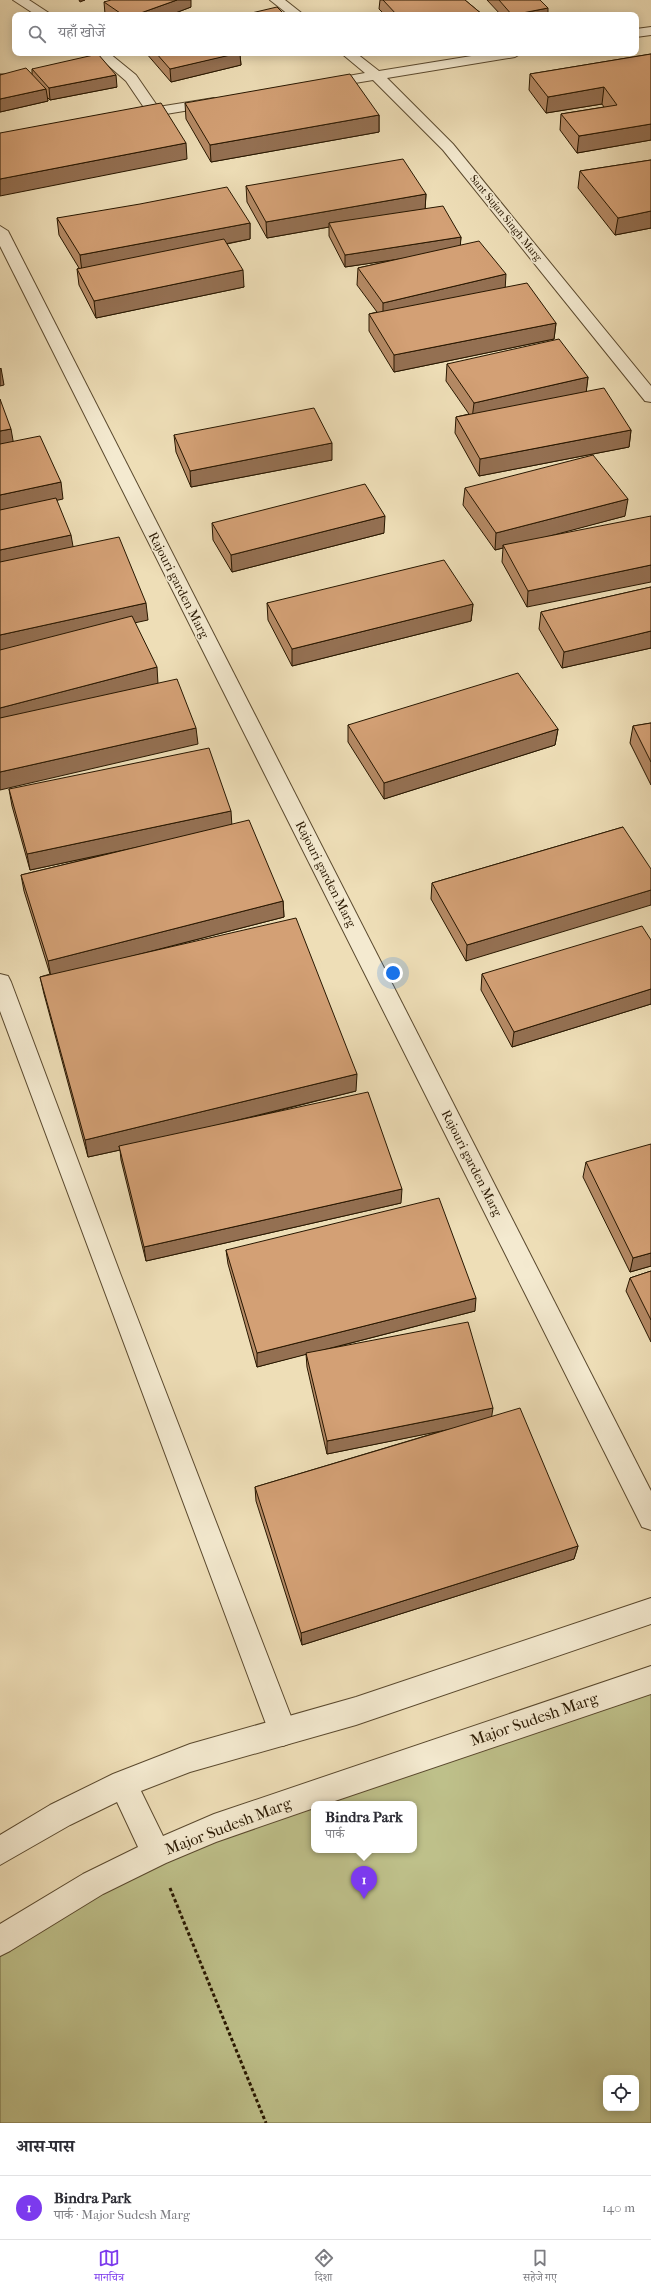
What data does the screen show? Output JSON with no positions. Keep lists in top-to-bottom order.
{
  "streets": {
    "street": ["Sant Sujan Singh Marg", "Rajouri garden Marg", "Major Sudesh Marg"]
  },
  "page": {
    "search": "यहाँ खोजें",
    "popup": ["Bindra Park", "पार्क"],
    "pins": "1",
    "heading": "आस-पास",
    "list": [
      {
        "mark": "1",
        "name": "Bindra Park",
        "note": "पार्क · Major Sudesh Marg",
        "value": "140 m"
      }
    ],
    "nav": ["मानचित्र", "दिशा", "सहेजे गए"]
  }
}
